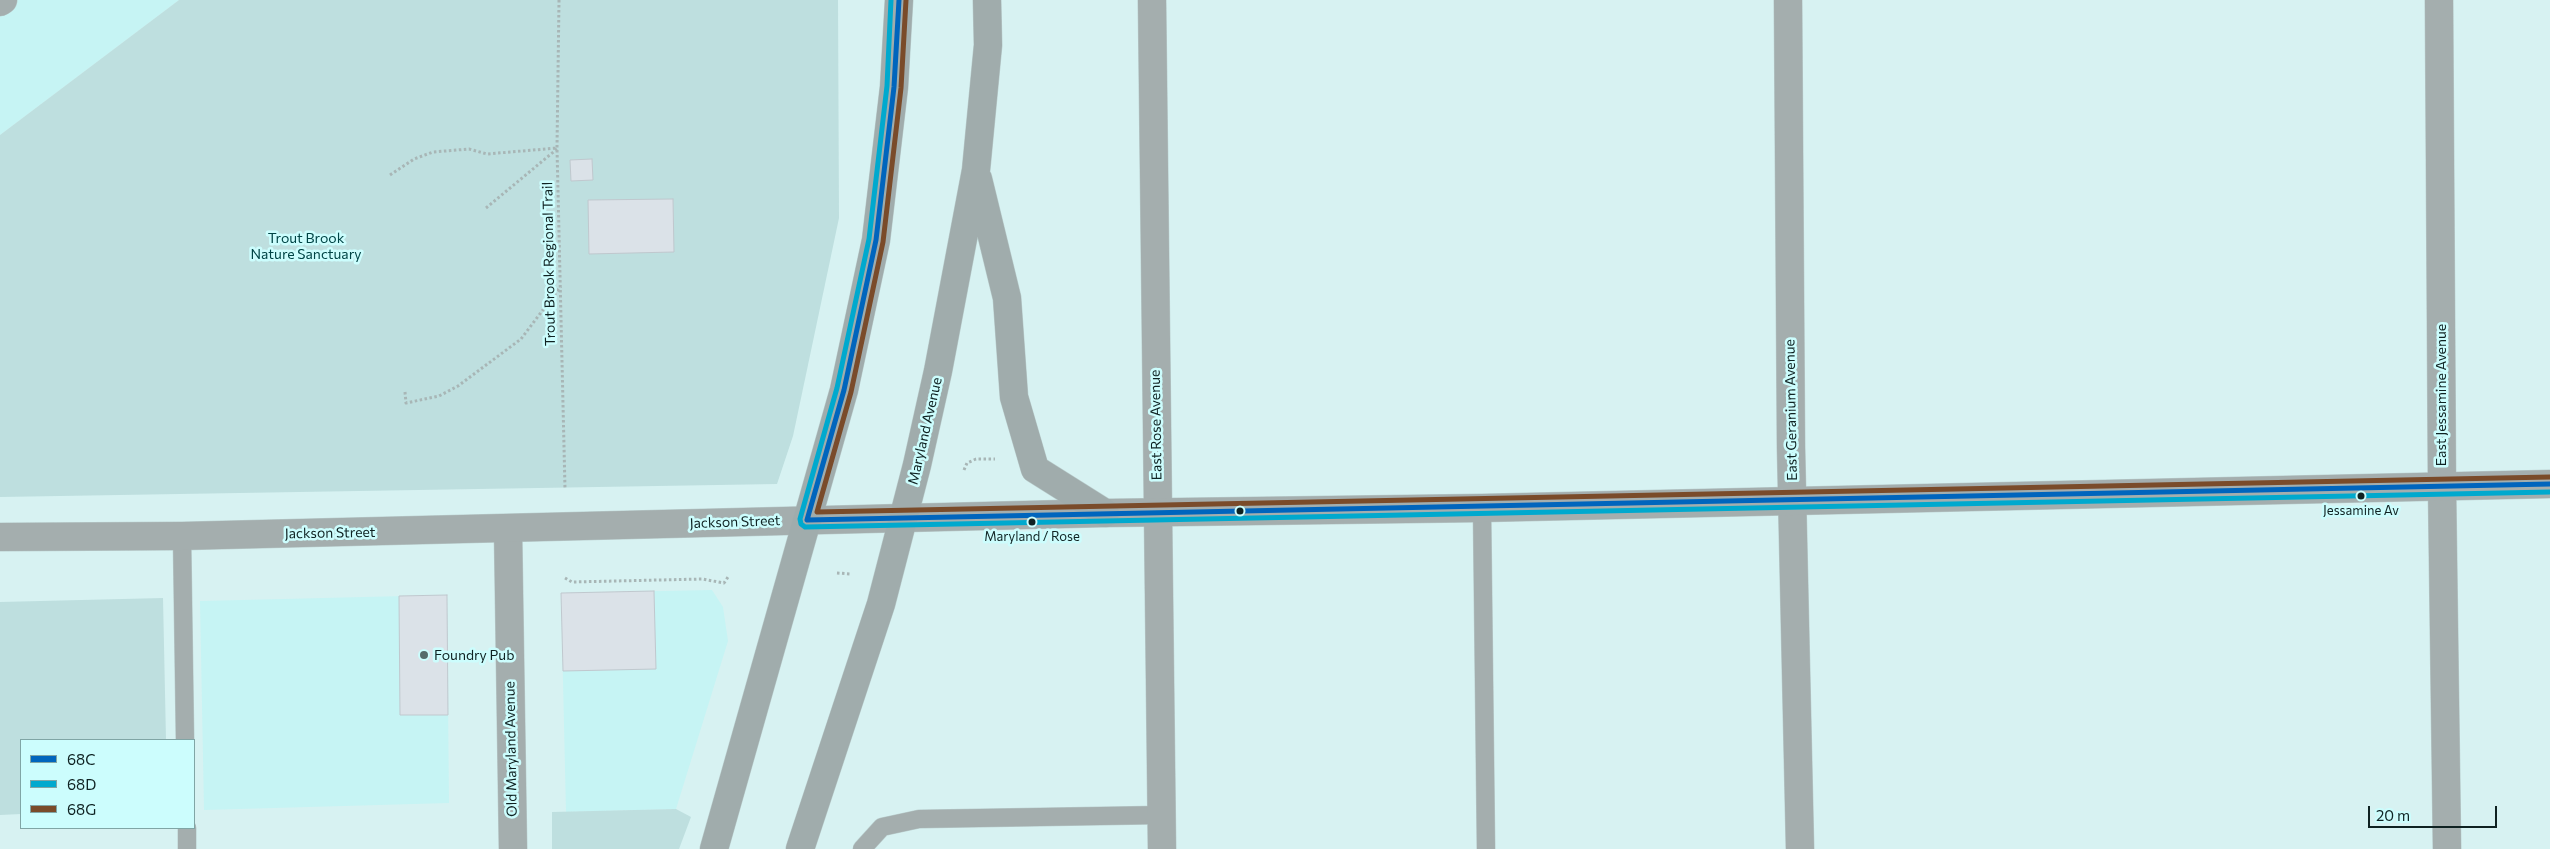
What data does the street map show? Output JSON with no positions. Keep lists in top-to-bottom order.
{
  "streets": {
    "main road": ["Maryland Avenue"],
    "street": [
      "East Jessamine Avenue",
      "East Geranium Avenue",
      "East Rose Avenue",
      "Jackson Street",
      "Old Maryland Avenue"
    ],
    "path": ["Trout Brook Regional Trail"]
  },
  "crossings": [
    ["Trout Brook Regional Trail", "Jackson Street"],
    ["East Jessamine Avenue", "Jackson Street"],
    ["East Geranium Avenue", "Jackson Street"],
    ["East Rose Avenue", "Jackson Street"],
    ["Maryland Avenue", "Jackson Street"],
    ["Jackson Street", "Old Maryland Avenue"]
  ],
  "parks": ["Trout Brook Nature Sanctuary"],
  "places": ["Jessamine Av", "Maryland / Rose", "Foundry Pub"],
  "lines": ["transit line 68C", "transit line 68D", "transit line 68G"],
  "legend": ["68C", "68D", "68G"],
  "scale_bar": "20 m"
}
